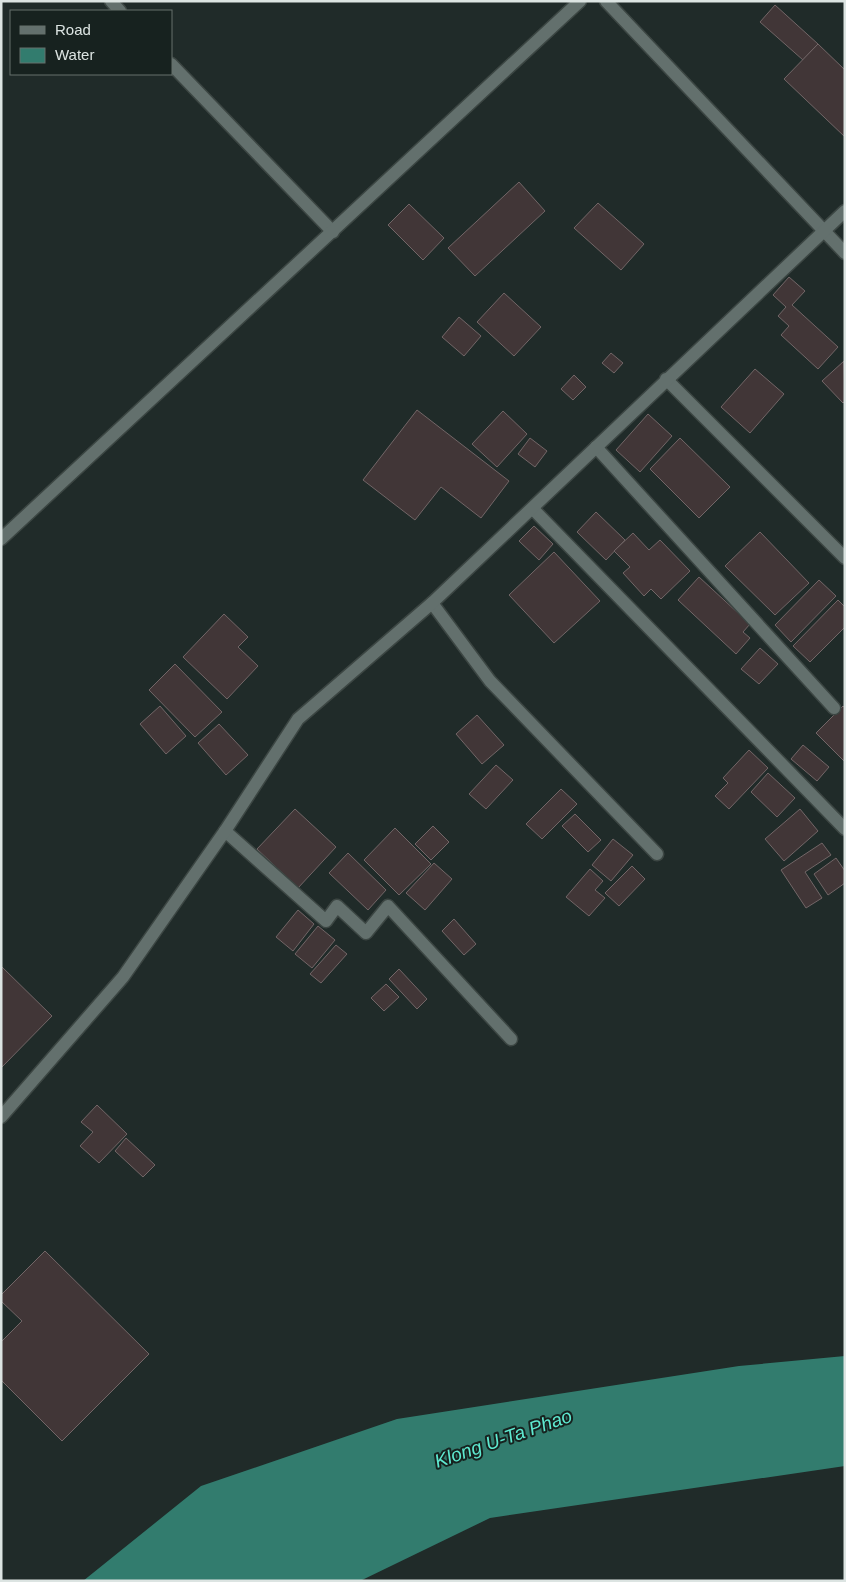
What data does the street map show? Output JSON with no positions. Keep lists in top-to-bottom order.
{
  "water": ["Klong U-Ta Phao"],
  "legend": ["Road", "Water"]
}
